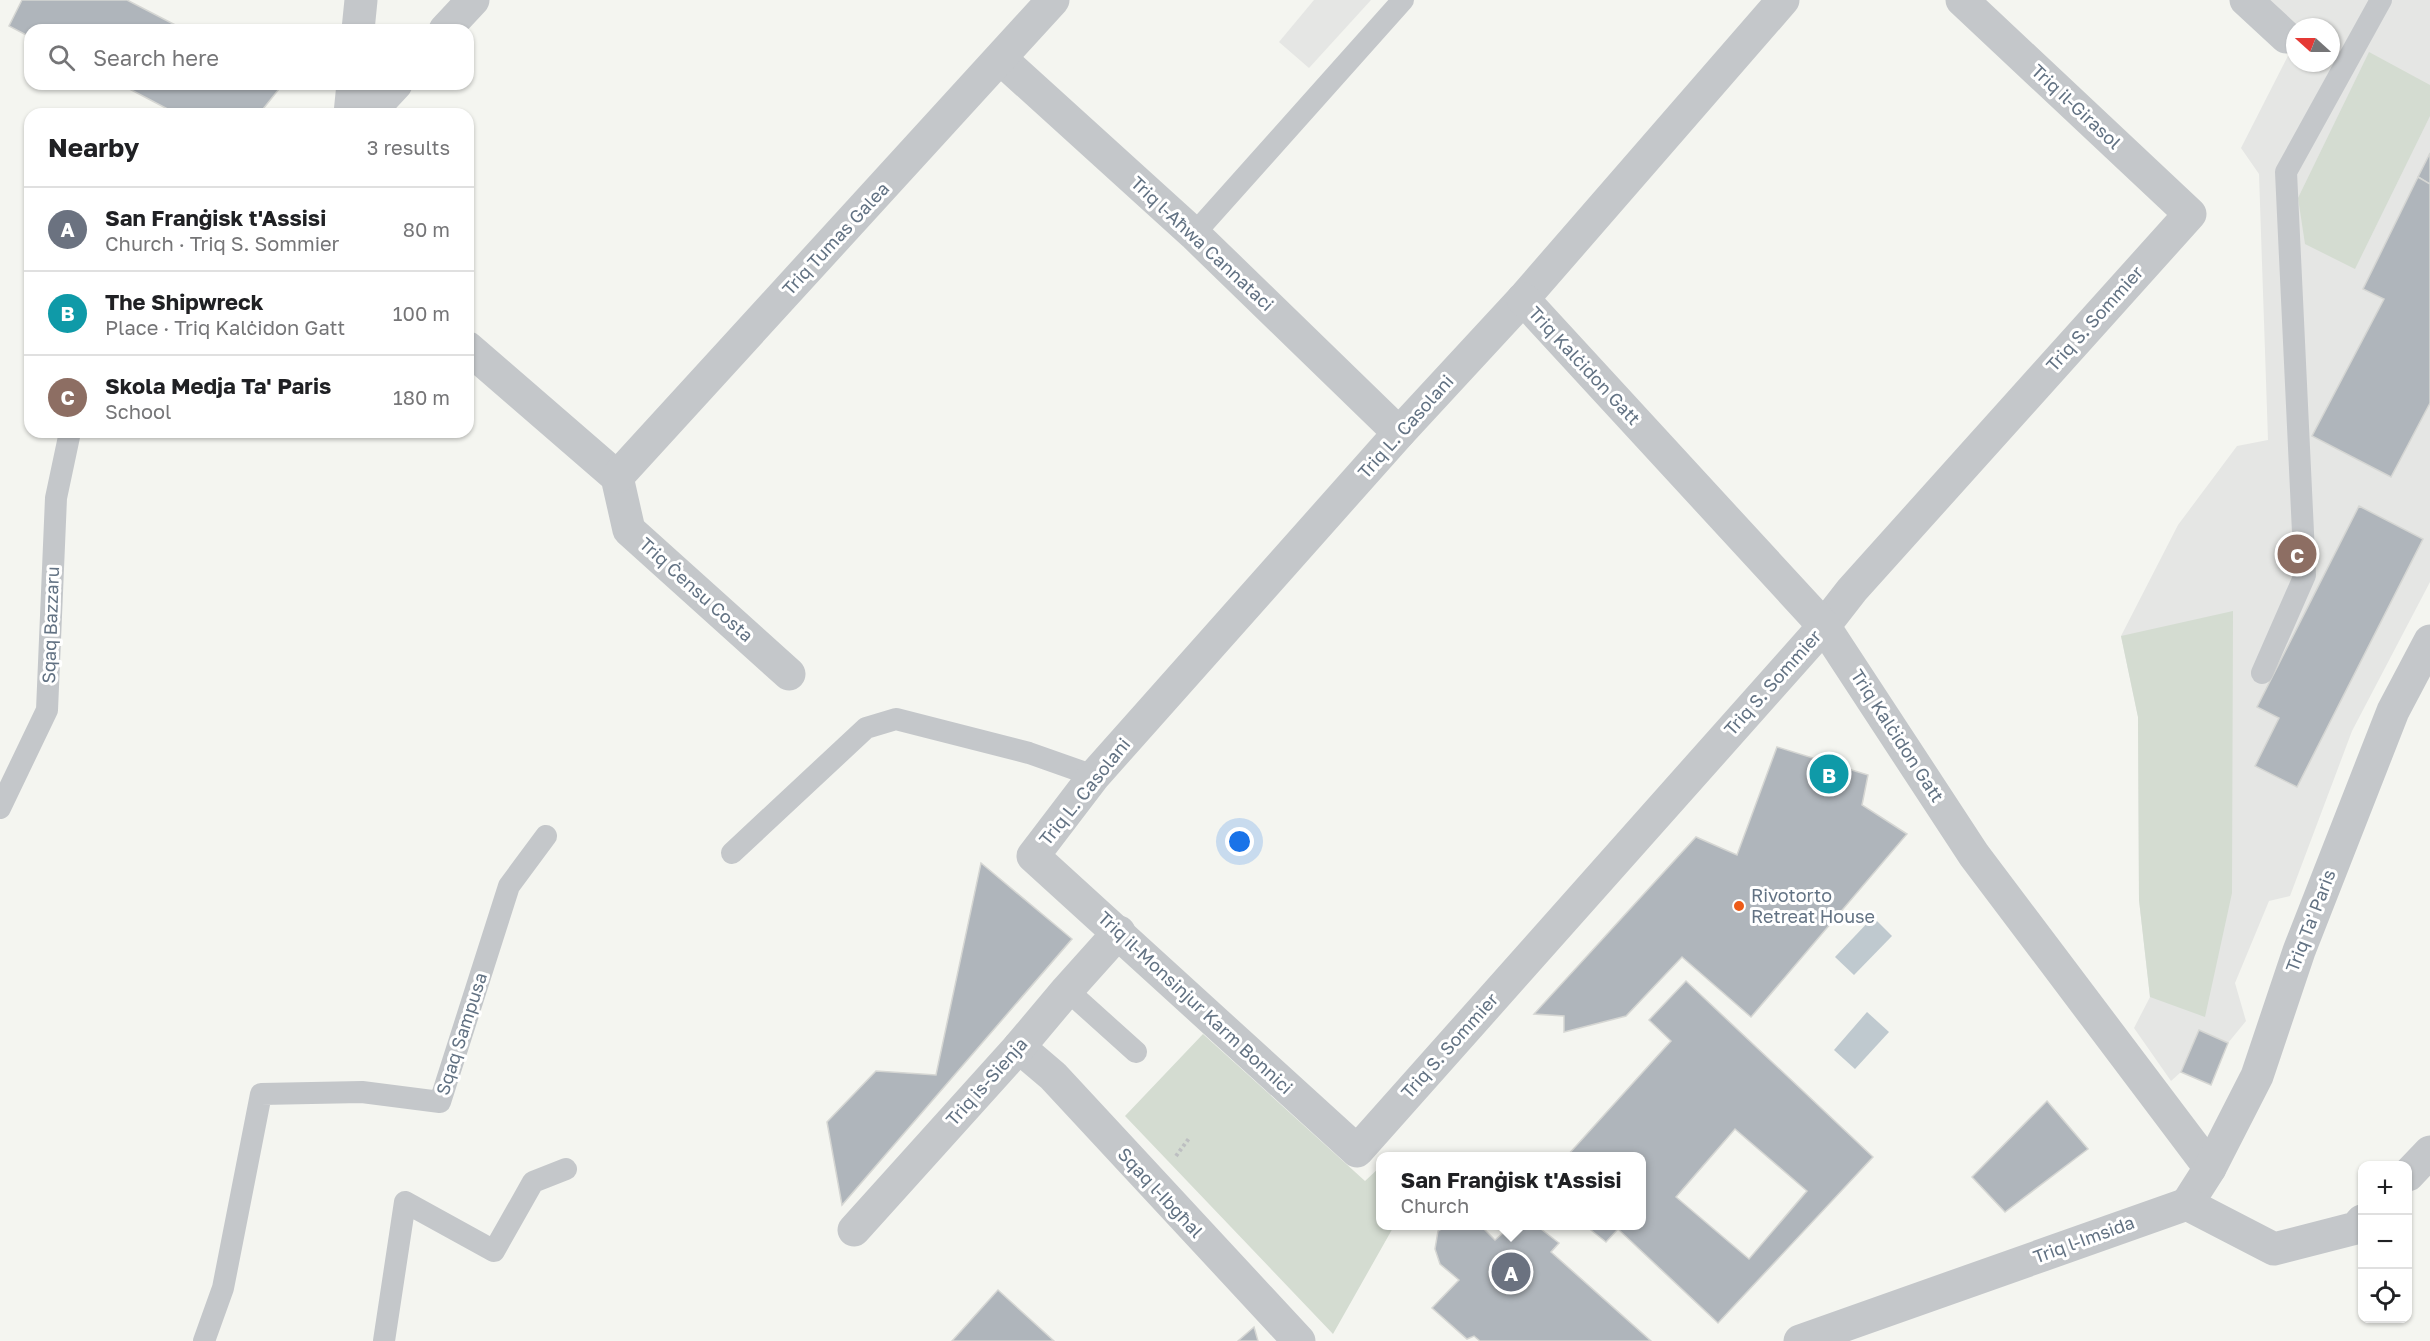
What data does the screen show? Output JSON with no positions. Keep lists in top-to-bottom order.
{
  "streets": {
    "street": [
      "Triq il-Girasol",
      "Triq Tumas Galea",
      "Triq l-Aħwa Cannataci",
      "Triq S. Sommier",
      "Triq Kalċidon Gatt",
      "Triq L. Casolani",
      "Triq Ċensu Costa",
      "Triq Ta' Paris",
      "Triq il-Monsinjur Karm Bonnici",
      "Triq is-Sienja",
      "Sqaq l-Ibgħal",
      "Triq l-Imsida"
    ],
    "lane": ["Sqaq Bazzaru", "Sqaq Sampusa"]
  },
  "crossings": [
    ["Triq il-Girasol", "Triq S. Sommier"],
    ["Triq Tumas Galea", "Triq l-Aħwa Cannataci"],
    ["Triq Tumas Galea", "Triq Ċensu Costa"],
    ["Triq l-Aħwa Cannataci", "Triq L. Casolani"],
    ["Triq S. Sommier", "Triq Kalċidon Gatt"],
    ["Triq S. Sommier", "Triq il-Monsinjur Karm Bonnici"],
    ["Triq Kalċidon Gatt", "Triq L. Casolani"],
    ["Triq Kalċidon Gatt", "Triq Ta' Paris"],
    ["Triq L. Casolani", "Triq il-Monsinjur Karm Bonnici"],
    ["Triq il-Monsinjur Karm Bonnici", "Triq is-Sienja"],
    ["Triq is-Sienja", "Sqaq l-Ibgħal"]
  ],
  "places": ["Rivotorto Retreat House"],
  "north": "left",
  "page": {
    "search": "Search here",
    "heading": ["Nearby", "3 results"],
    "list": [
      {
        "mark": "A",
        "name": "San Franġisk t'Assisi",
        "note": "Church · Triq S. Sommier",
        "value": "80 m"
      },
      {
        "mark": "B",
        "name": "The Shipwreck",
        "note": "Place · Triq Kalċidon Gatt",
        "value": "100 m"
      },
      {
        "mark": "C",
        "name": "Skola Medja Ta' Paris",
        "note": "School",
        "value": "180 m"
      }
    ],
    "pins": ["C", "B", "A"],
    "popup": ["San Franġisk t'Assisi", "Church"],
    "map_buttons": ["+", "−"]
  }
}
